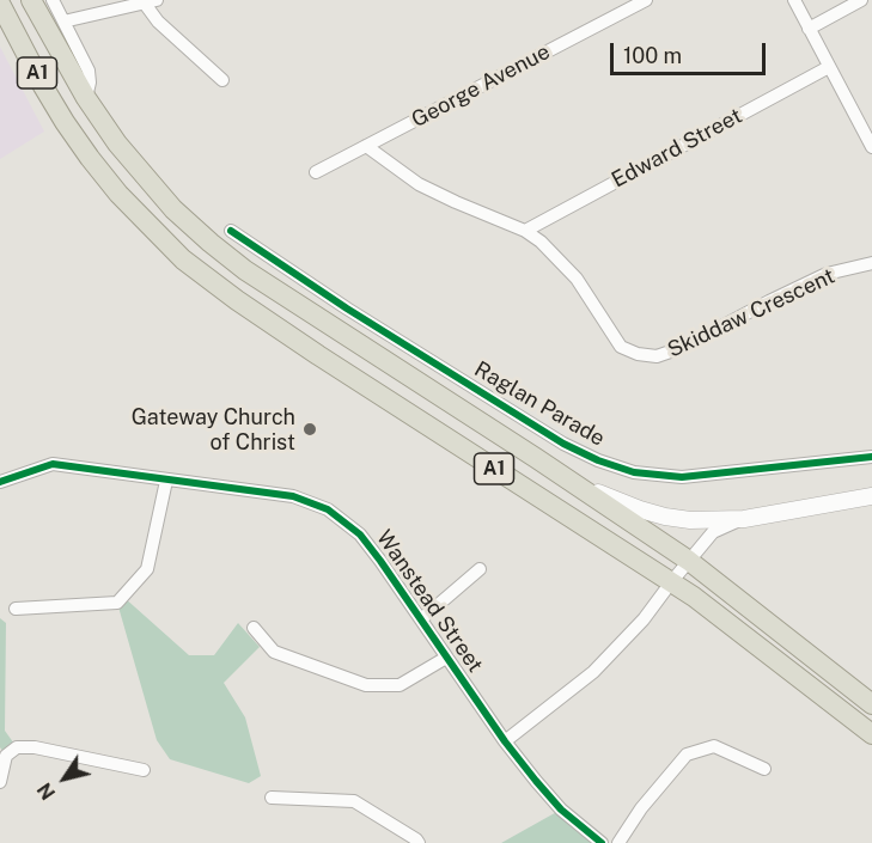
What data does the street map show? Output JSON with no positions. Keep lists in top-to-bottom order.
{
  "streets": {
    "highway": ["A1", "Raglan Parade"],
    "street": [
      "George Avenue",
      "Edward Street",
      "Skiddaw Crescent",
      "Wanstead Street"
    ]
  },
  "crossings": [
    ["George Avenue", "Skiddaw Crescent"],
    ["Edward Street", "Skiddaw Crescent"]
  ],
  "places": ["Gateway Church of Christ"],
  "scale_bar": "100 m",
  "north": "bottom left"
}
